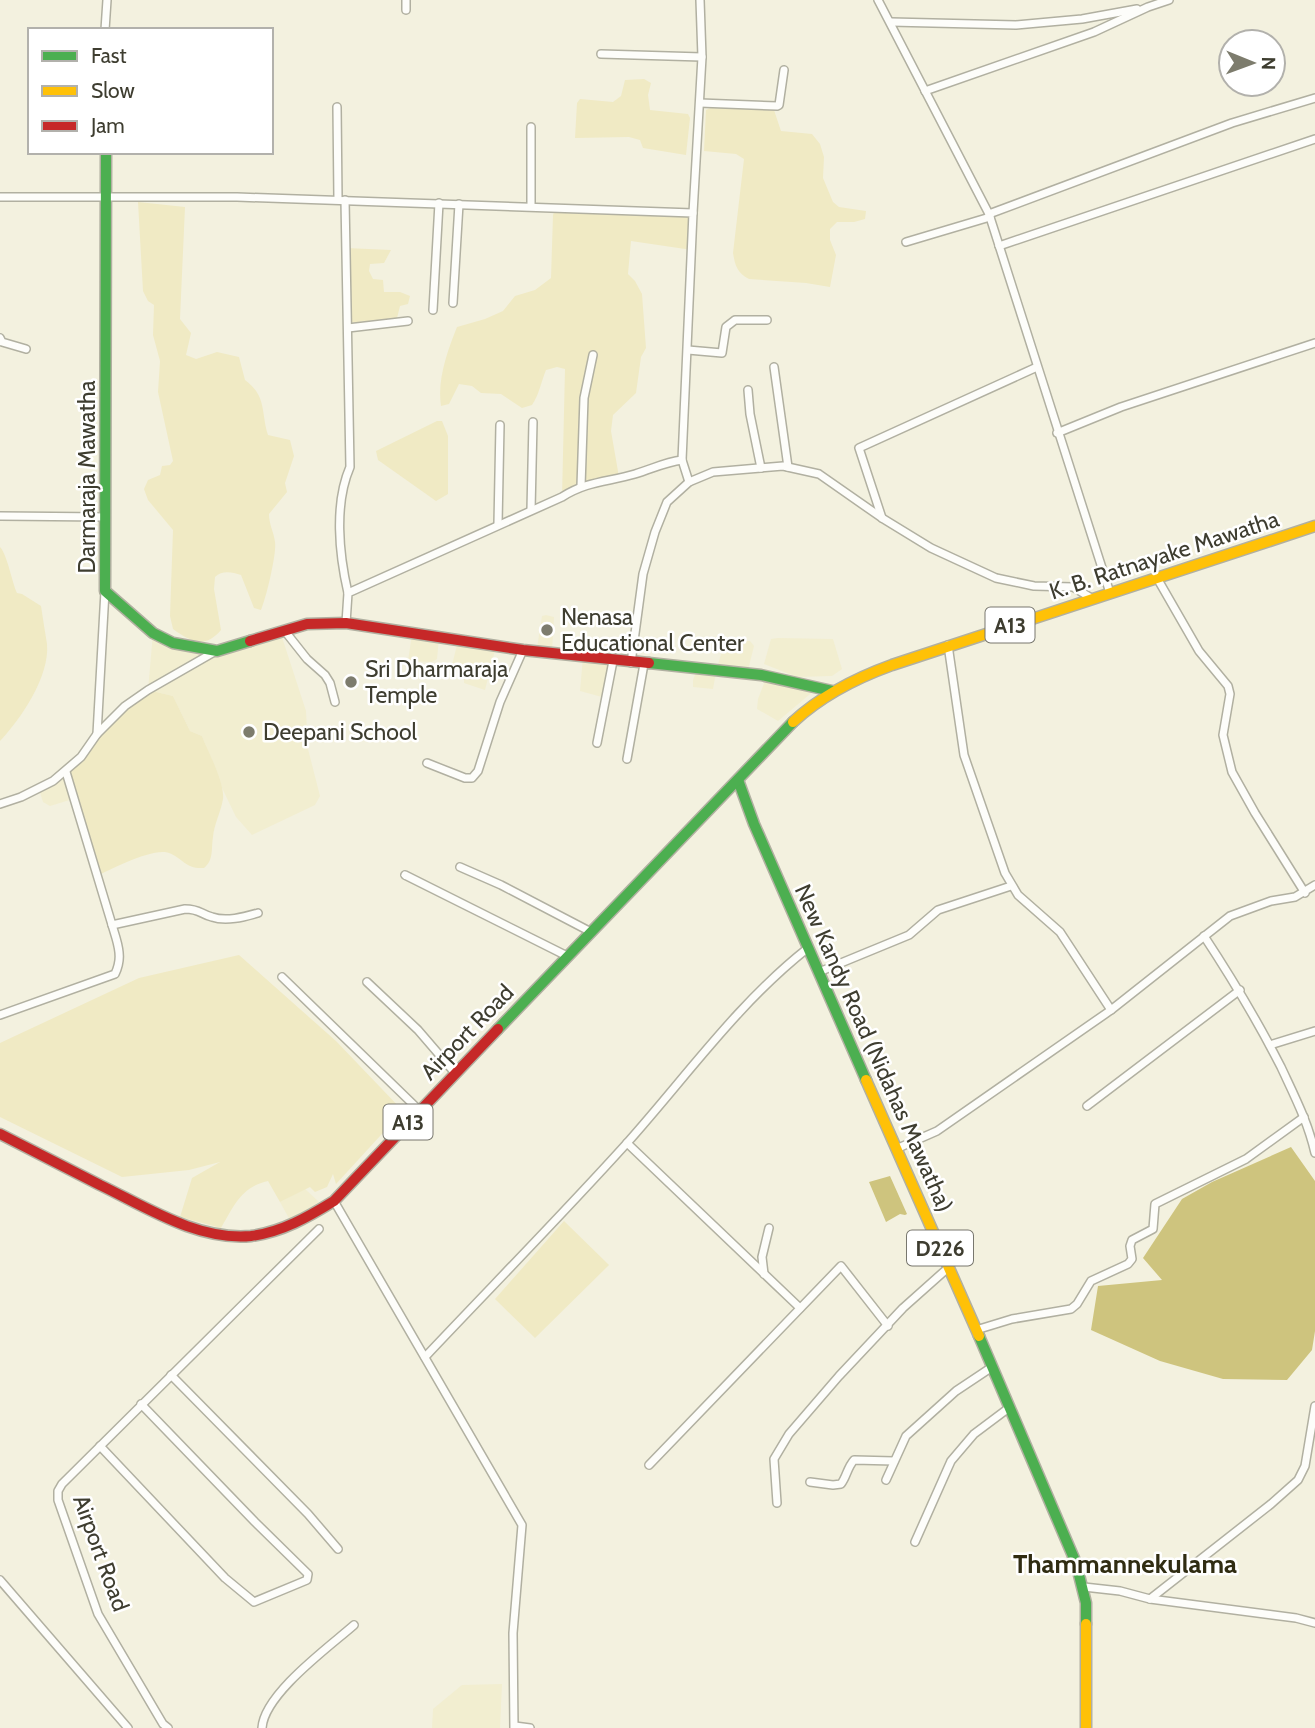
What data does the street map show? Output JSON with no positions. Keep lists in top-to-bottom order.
{
  "streets": {
    "main road": [
      "Darmaraja Mawatha",
      "K. B. Ratnayake Mawatha",
      "A13",
      "Airport Road",
      "New Kandy Road (Nidahas Mawatha)",
      "D226"
    ]
  },
  "crossings": [
    ["Darmaraja Mawatha", "K. B. Ratnayake Mawatha"],
    ["K. B. Ratnayake Mawatha", "Airport Road"],
    ["K. B. Ratnayake Mawatha", "New Kandy Road (Nidahas Mawatha)"],
    ["Airport Road", "New Kandy Road (Nidahas Mawatha)"]
  ],
  "districts": ["Thammannekulama"],
  "places": ["Nenasa Educational Center", "Sri Dharmaraja Temple", "Deepani School"],
  "legend": ["Fast", "Slow", "Jam"],
  "north": "right"
}
